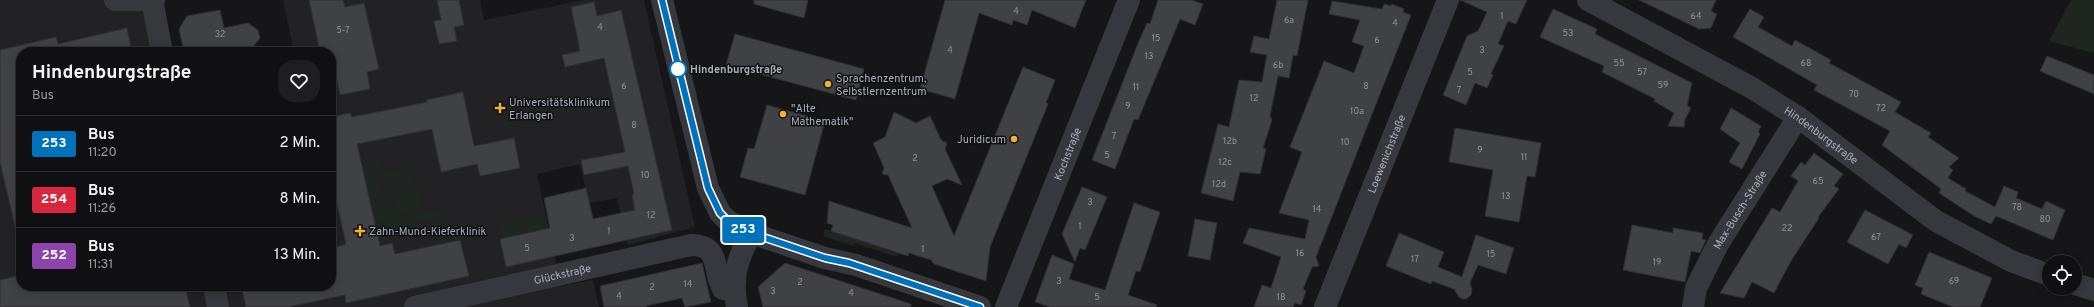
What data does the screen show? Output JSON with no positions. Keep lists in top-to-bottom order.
{
  "streets": {
    "street": [
      "Hindenburgstraße",
      "Kochstraße",
      "Loewenichstraße",
      "Max-Busch-Straße",
      "Glückstraße"
    ]
  },
  "crossings": [
    ["Hindenburgstraße", "Max-Busch-Straße"]
  ],
  "places": {
    "other": [
      "Hindenburgstraße",
      "Sprachenzentrum, Selbstlernzentrum",
      "\"Alte Mathematik\"",
      "Juridicum"
    ],
    "health": ["Universitätsklinikum Erlangen", "Zahn-Mund-Kieferklinik"]
  },
  "lines": ["bus line 253"],
  "house_numbers": [
    "4",
    "1",
    "64",
    "6a",
    "4",
    "4",
    "5-7",
    "53",
    "32",
    "15",
    "6",
    "4",
    "3",
    "13",
    "55",
    "68",
    "6b",
    "5",
    "57",
    "59",
    "6",
    "8",
    "11",
    "7",
    "70",
    "12",
    "9",
    "72",
    "10a",
    "8",
    "7",
    "12b",
    "10",
    "9",
    "5",
    "11",
    "2",
    "12c",
    "10",
    "65",
    "12d",
    "13",
    "3",
    "78",
    "14",
    "12",
    "80",
    "1",
    "22",
    "1",
    "67",
    "3",
    "5",
    "1",
    "16",
    "15",
    "17",
    "19",
    "3",
    "69",
    "2",
    "14",
    "2",
    "3",
    "4",
    "4",
    "5",
    "18"
  ],
  "page": {
    "on_map": "253",
    "heading": ["Hindenburgstraße", "Bus"],
    "list": [
      {
        "mark": "253",
        "name": "Bus",
        "note": "11:20",
        "value": "2 Min."
      },
      {
        "mark": "254",
        "name": "Bus",
        "note": "11:26",
        "value": "8 Min."
      },
      {
        "mark": "252",
        "name": "Bus",
        "note": "11:31",
        "value": "13 Min."
      }
    ]
  }
}
